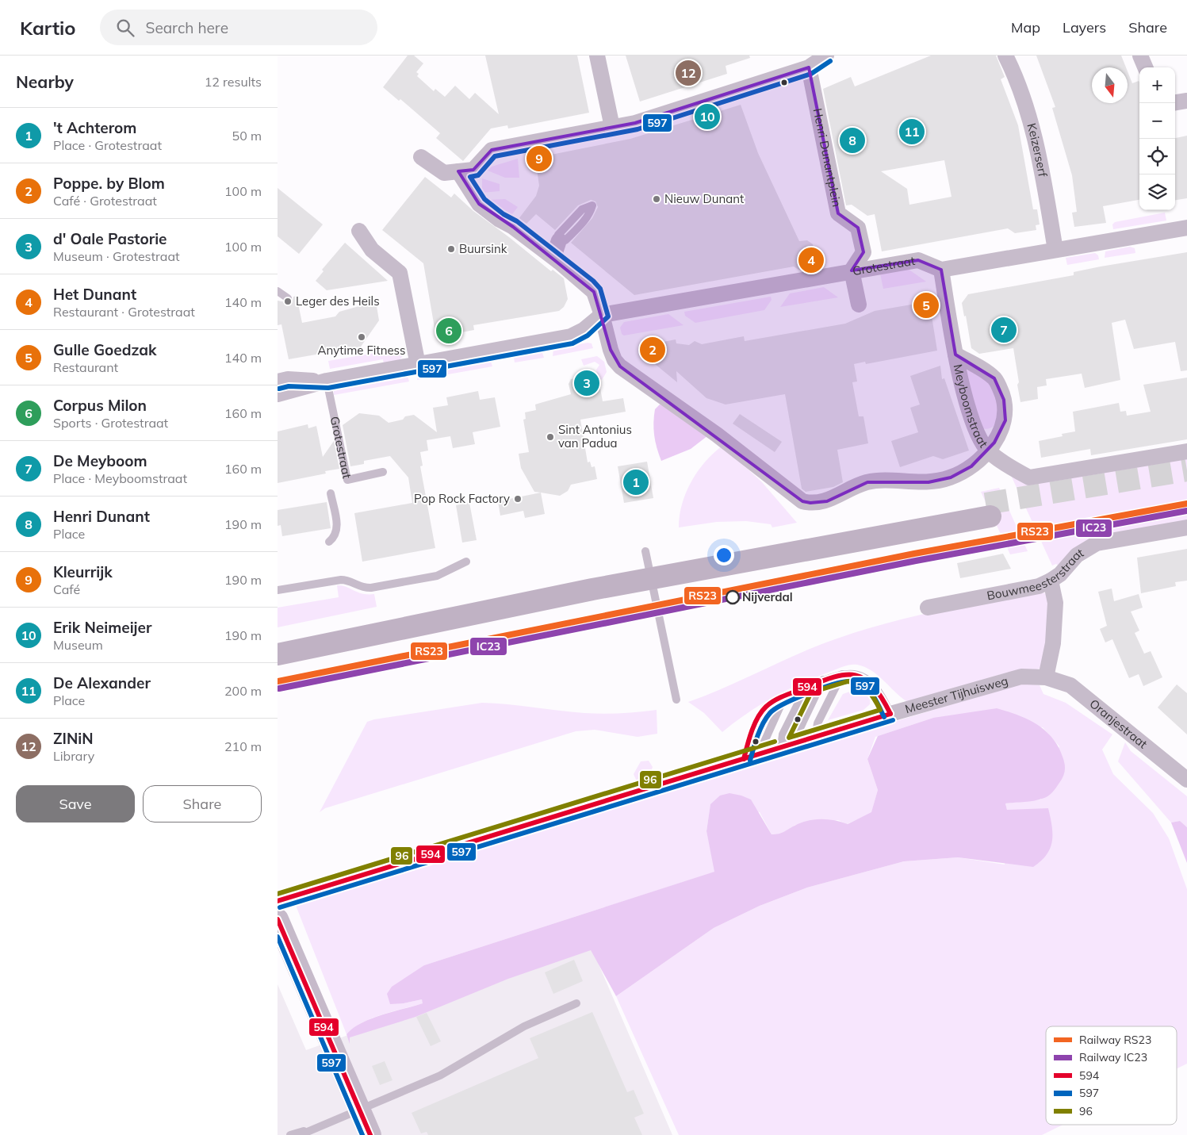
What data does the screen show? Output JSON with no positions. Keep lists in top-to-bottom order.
{
  "streets": {
    "street": [
      "Keizerserf",
      "Henri Dunantplein",
      "Grotestraat",
      "Meyboomstraat",
      "Bouwmeesterstraat",
      "Meester Tijhuisweg",
      "Oranjestraat"
    ]
  },
  "crossings": [
    ["Henri Dunantplein", "Grotestraat"],
    ["Grotestraat", "Meyboomstraat"],
    ["Meester Tijhuisweg", "Oranjestraat"]
  ],
  "places": [
    "Nieuw Dunant",
    "Buursink",
    "Leger des Heils",
    "Anytime Fitness",
    "Sint Antonius van Padua",
    "Pop Rock Factory",
    "Nijverdal"
  ],
  "lines": [
    "transit line 597",
    "rail line RS23",
    "rail line IC23",
    "transit line 594",
    "transit line 96"
  ],
  "legend": [
    "Railway RS23",
    "Railway IC23",
    "594",
    "597",
    "96"
  ],
  "north": "bottom",
  "page": {
    "header": "Kartio",
    "search": "Search here",
    "nav": ["Map", "Layers", "Share"],
    "heading": ["Nearby", "12 results"],
    "pins": [
      "12",
      "10",
      "11",
      "8",
      "9",
      "4",
      "5",
      "7",
      "6",
      "2",
      "3",
      "1"
    ],
    "map_buttons": ["+", "−"],
    "list": [
      {
        "mark": "1",
        "name": "'t Achterom",
        "note": "Place · Grotestraat",
        "value": "50 m"
      },
      {
        "mark": "2",
        "name": "Poppe. by Blom",
        "note": "Café · Grotestraat",
        "value": "100 m"
      },
      {
        "mark": "3",
        "name": "d' Oale Pastorie",
        "note": "Museum · Grotestraat",
        "value": "100 m"
      },
      {
        "mark": "4",
        "name": "Het Dunant",
        "note": "Restaurant · Grotestraat",
        "value": "140 m"
      },
      {
        "mark": "5",
        "name": "Gulle Goedzak",
        "note": "Restaurant",
        "value": "140 m"
      },
      {
        "mark": "6",
        "name": "Corpus Milon",
        "note": "Sports · Grotestraat",
        "value": "160 m"
      },
      {
        "mark": "7",
        "name": "De Meyboom",
        "note": "Place · Meyboomstraat",
        "value": "160 m"
      },
      {
        "mark": "8",
        "name": "Henri Dunant",
        "note": "Place",
        "value": "190 m"
      },
      {
        "mark": "9",
        "name": "Kleurrijk",
        "note": "Café",
        "value": "190 m"
      },
      {
        "mark": "10",
        "name": "Erik Neimeijer",
        "note": "Museum",
        "value": "190 m"
      },
      {
        "mark": "11",
        "name": "De Alexander",
        "note": "Place",
        "value": "200 m"
      },
      {
        "mark": "12",
        "name": "ZINiN",
        "note": "Library",
        "value": "210 m"
      }
    ],
    "buttons": ["Save", "Share"]
  }
}
